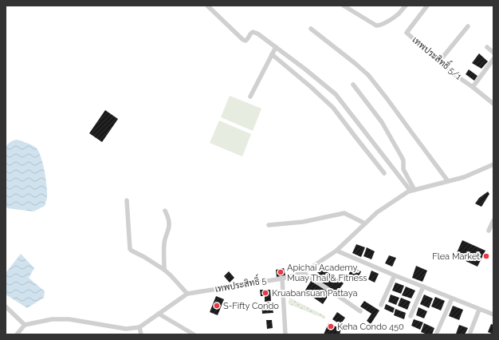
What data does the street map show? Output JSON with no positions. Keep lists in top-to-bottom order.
{
  "streets": {
    "street": ["เทพประสิทธิ์ 5/1", "เทพประสิทธิ์ 5"]
  },
  "places": [
    "Flea Market",
    "Apichai Academy, Muay Thai & Fitness",
    "Kruabansuan Pattaya",
    "S-Fifty Condo",
    "Keha Condo 450"
  ]
}
